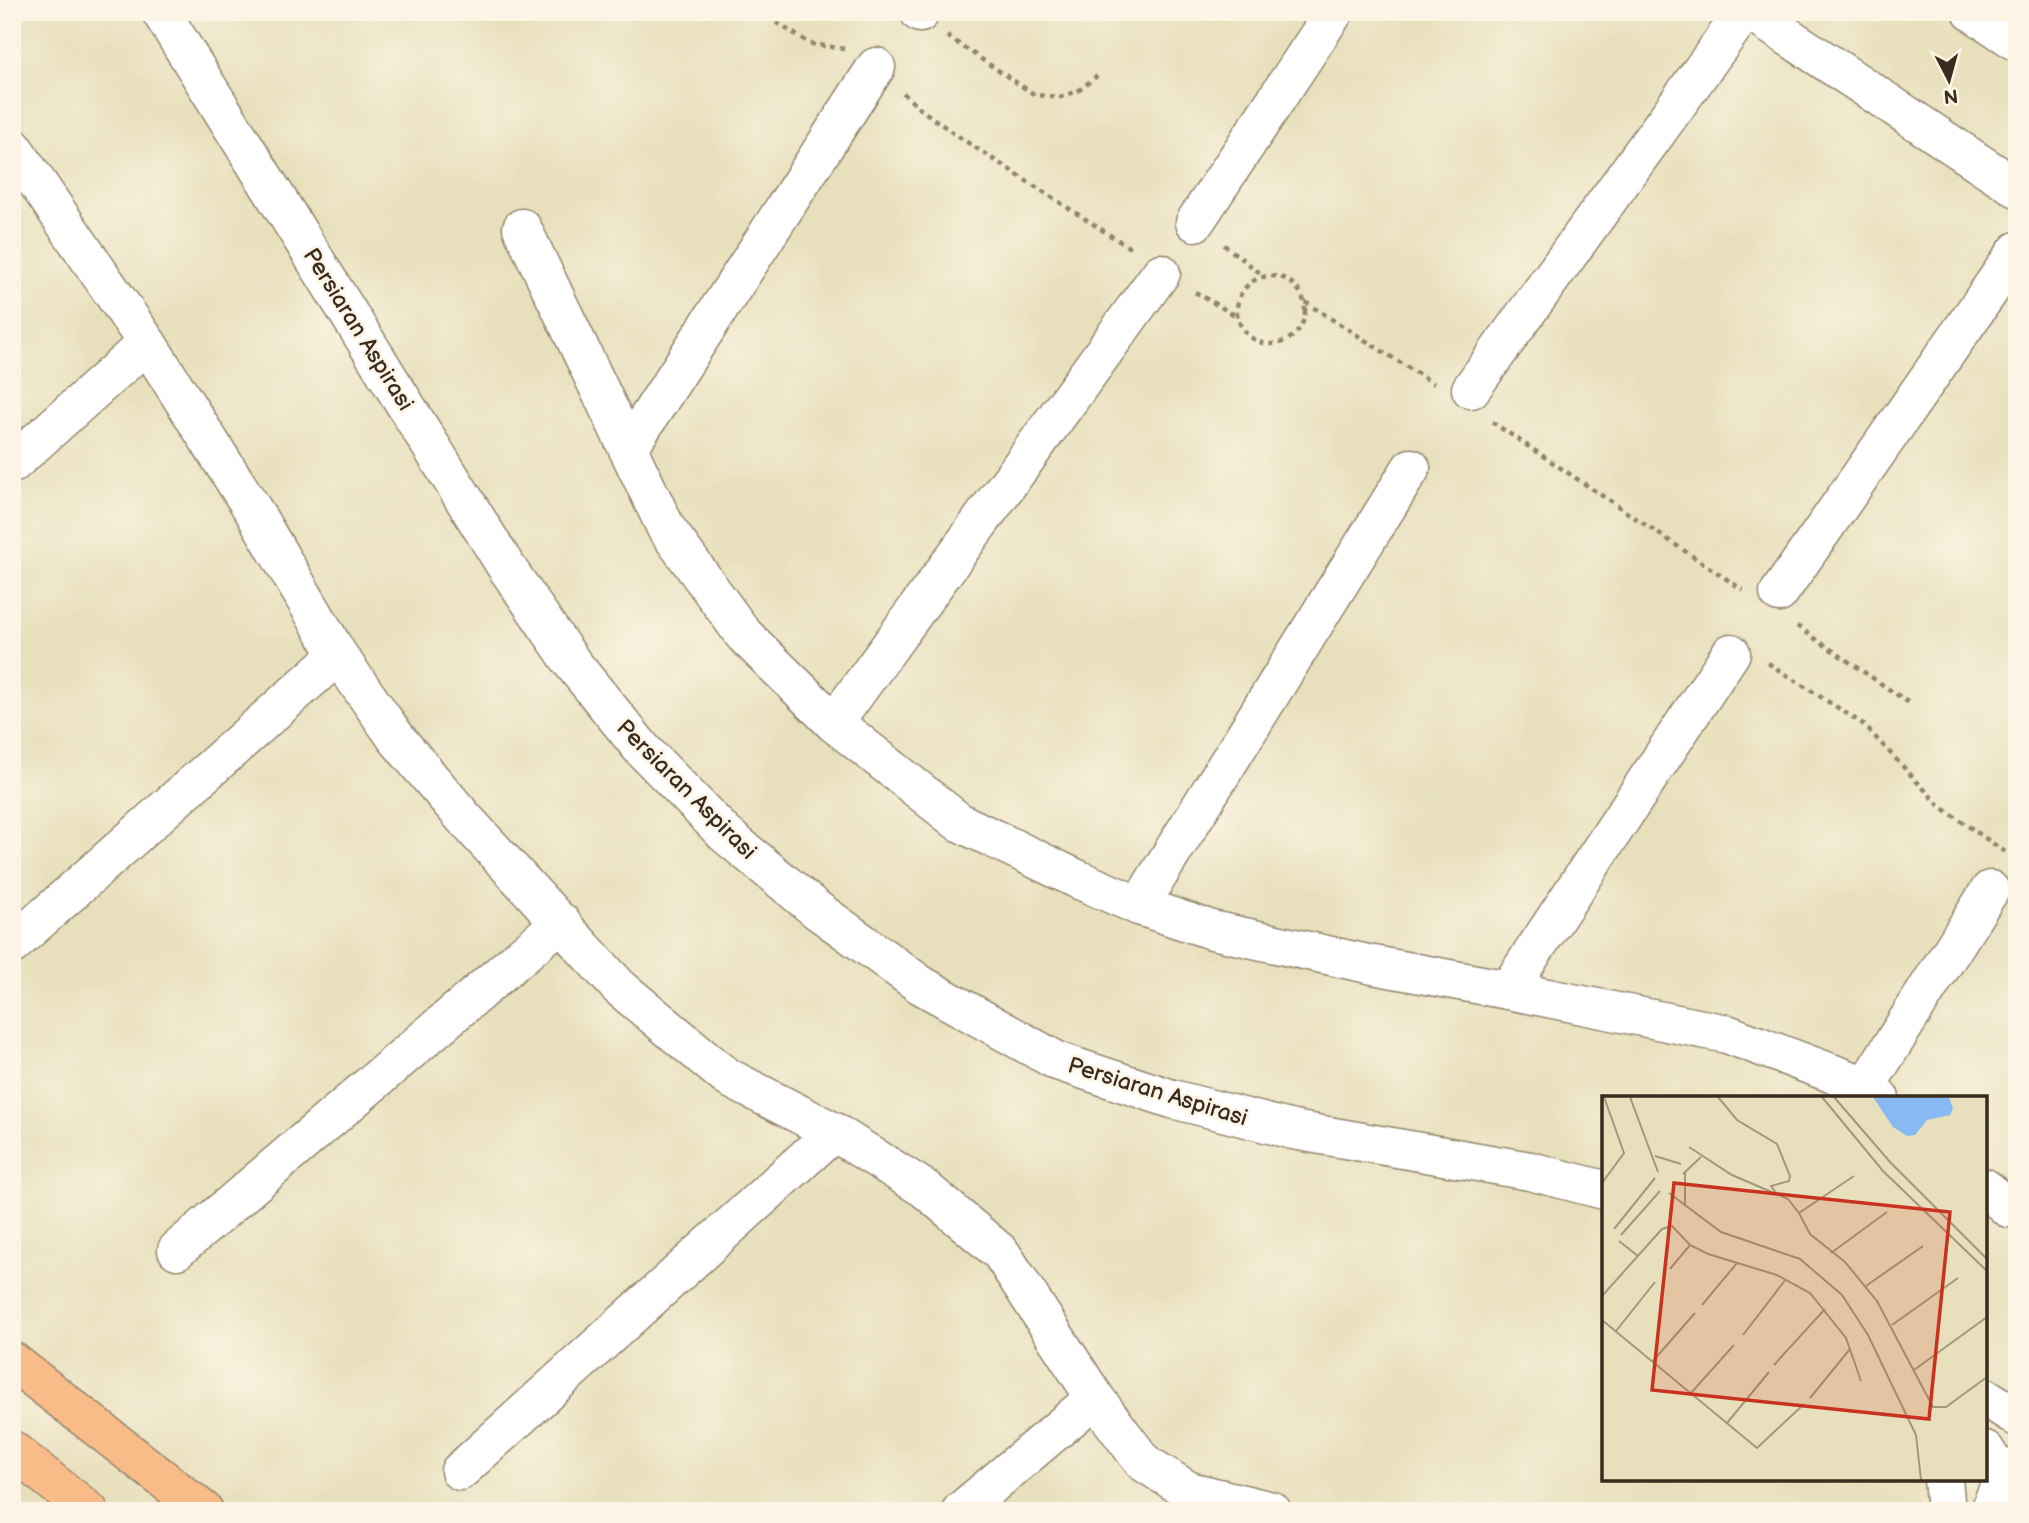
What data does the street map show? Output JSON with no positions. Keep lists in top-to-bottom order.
{
  "streets": {
    "street": ["Persiaran Aspirasi"]
  },
  "north": "bottom"
}
